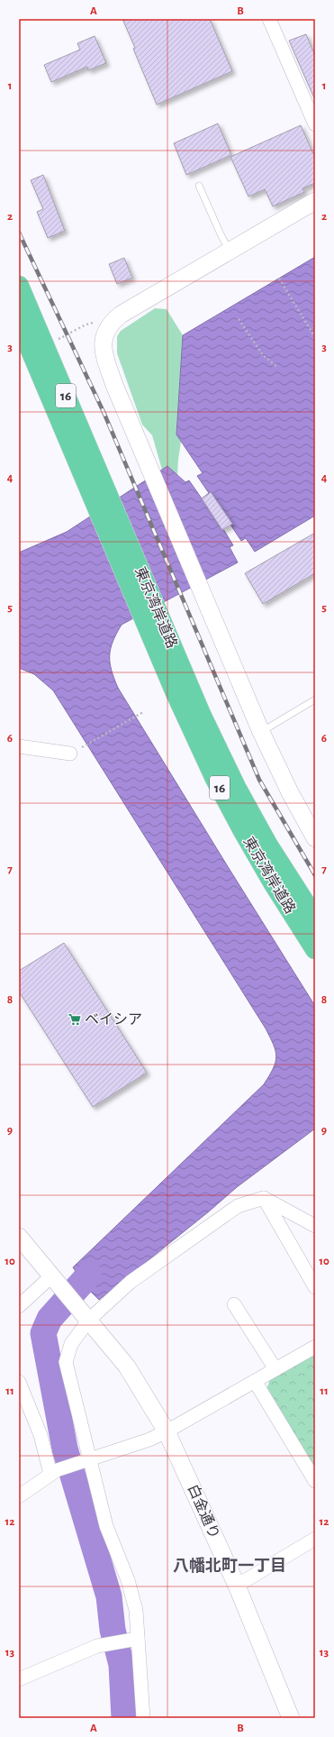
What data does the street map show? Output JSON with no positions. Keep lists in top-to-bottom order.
{
  "streets": {
    "highway": ["16", "東京湾岸道路"],
    "street": ["白金通り"]
  },
  "districts": ["八幡北町一丁目"],
  "places": {
    "supermarket": ["ベイシア"]
  },
  "grid": {
    "columns": ["A", "B"],
    "rows": [
      "1",
      "2",
      "3",
      "4",
      "5",
      "6",
      "7",
      "8",
      "9",
      "10",
      "11",
      "12",
      "13"
    ]
  }
}
